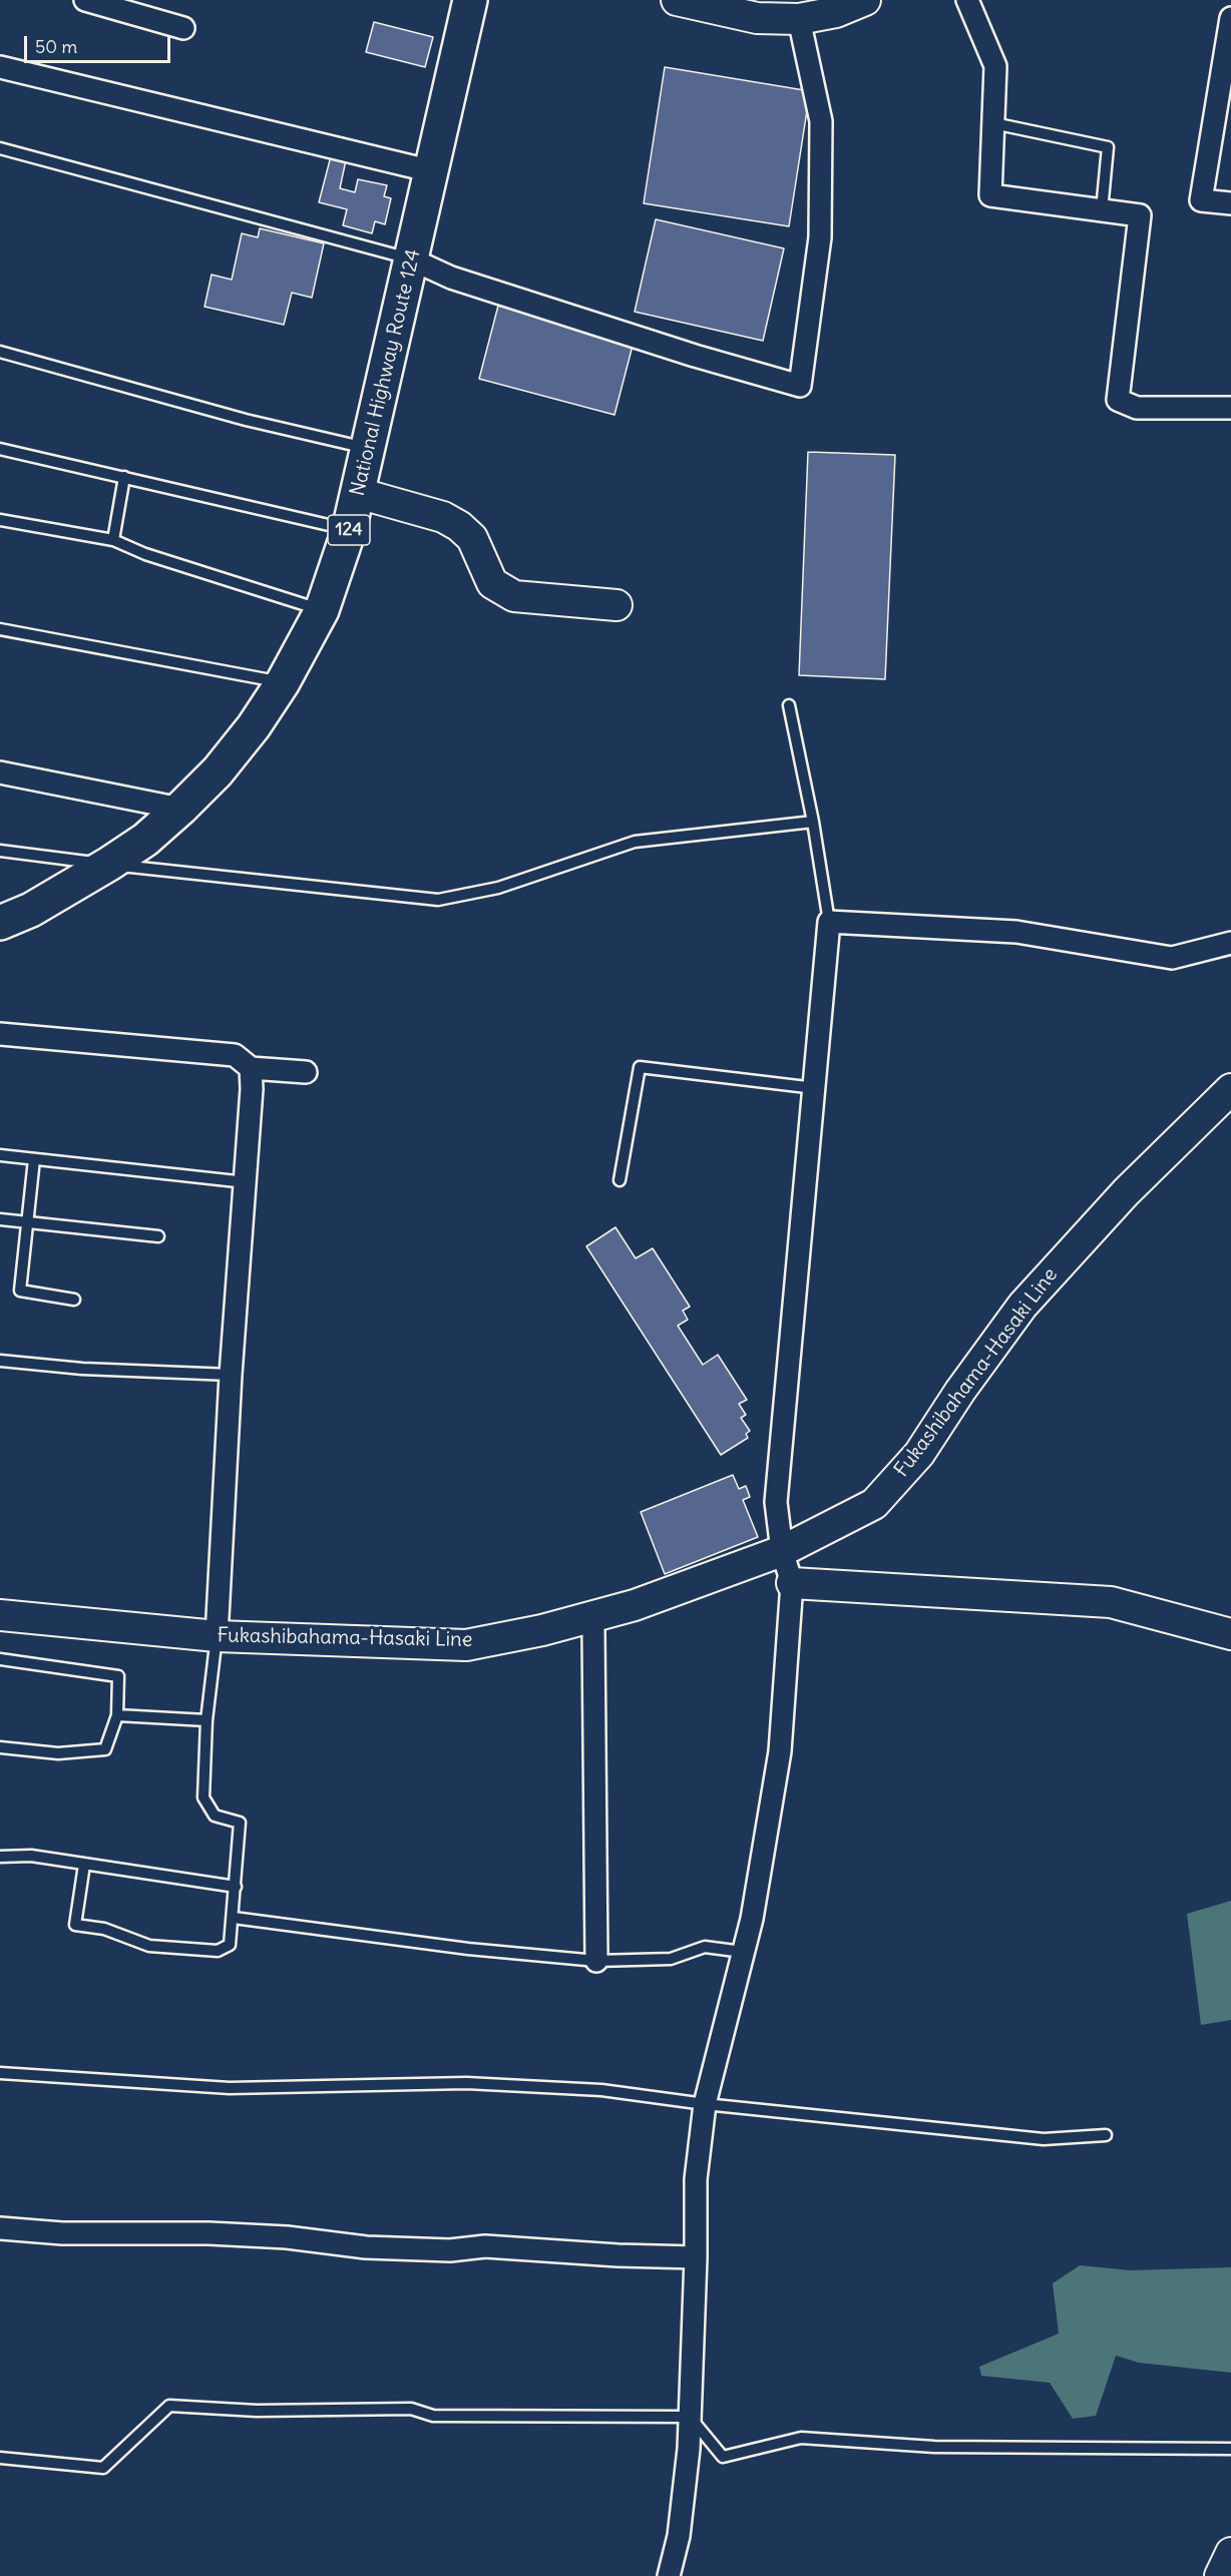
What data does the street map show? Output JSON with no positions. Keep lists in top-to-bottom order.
{
  "streets": {
    "highway": ["National Highway Route 124", "124"],
    "main road": ["Fukashibahama-Hasaki Line"]
  },
  "scale_bar": "50 m"
}
